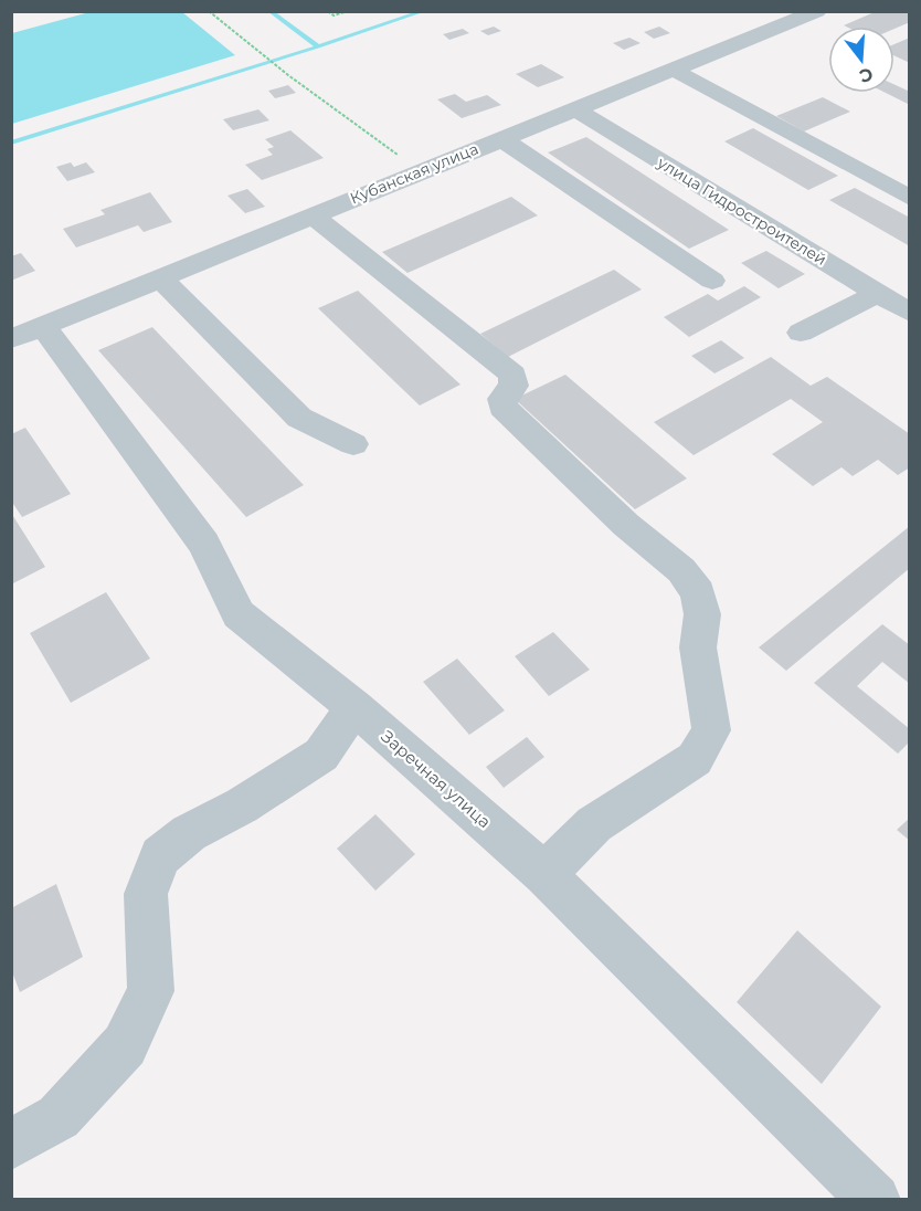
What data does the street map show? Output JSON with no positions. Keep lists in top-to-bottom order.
{
  "streets": {
    "street": ["Кубанская улица", "улица Гидростроителей", "Заречная улица"]
  },
  "crossings": [
    ["Кубанская улица", "улица Гидростроителей"],
    ["Кубанская улица", "Заречная улица"]
  ],
  "north": "bottom"
}
